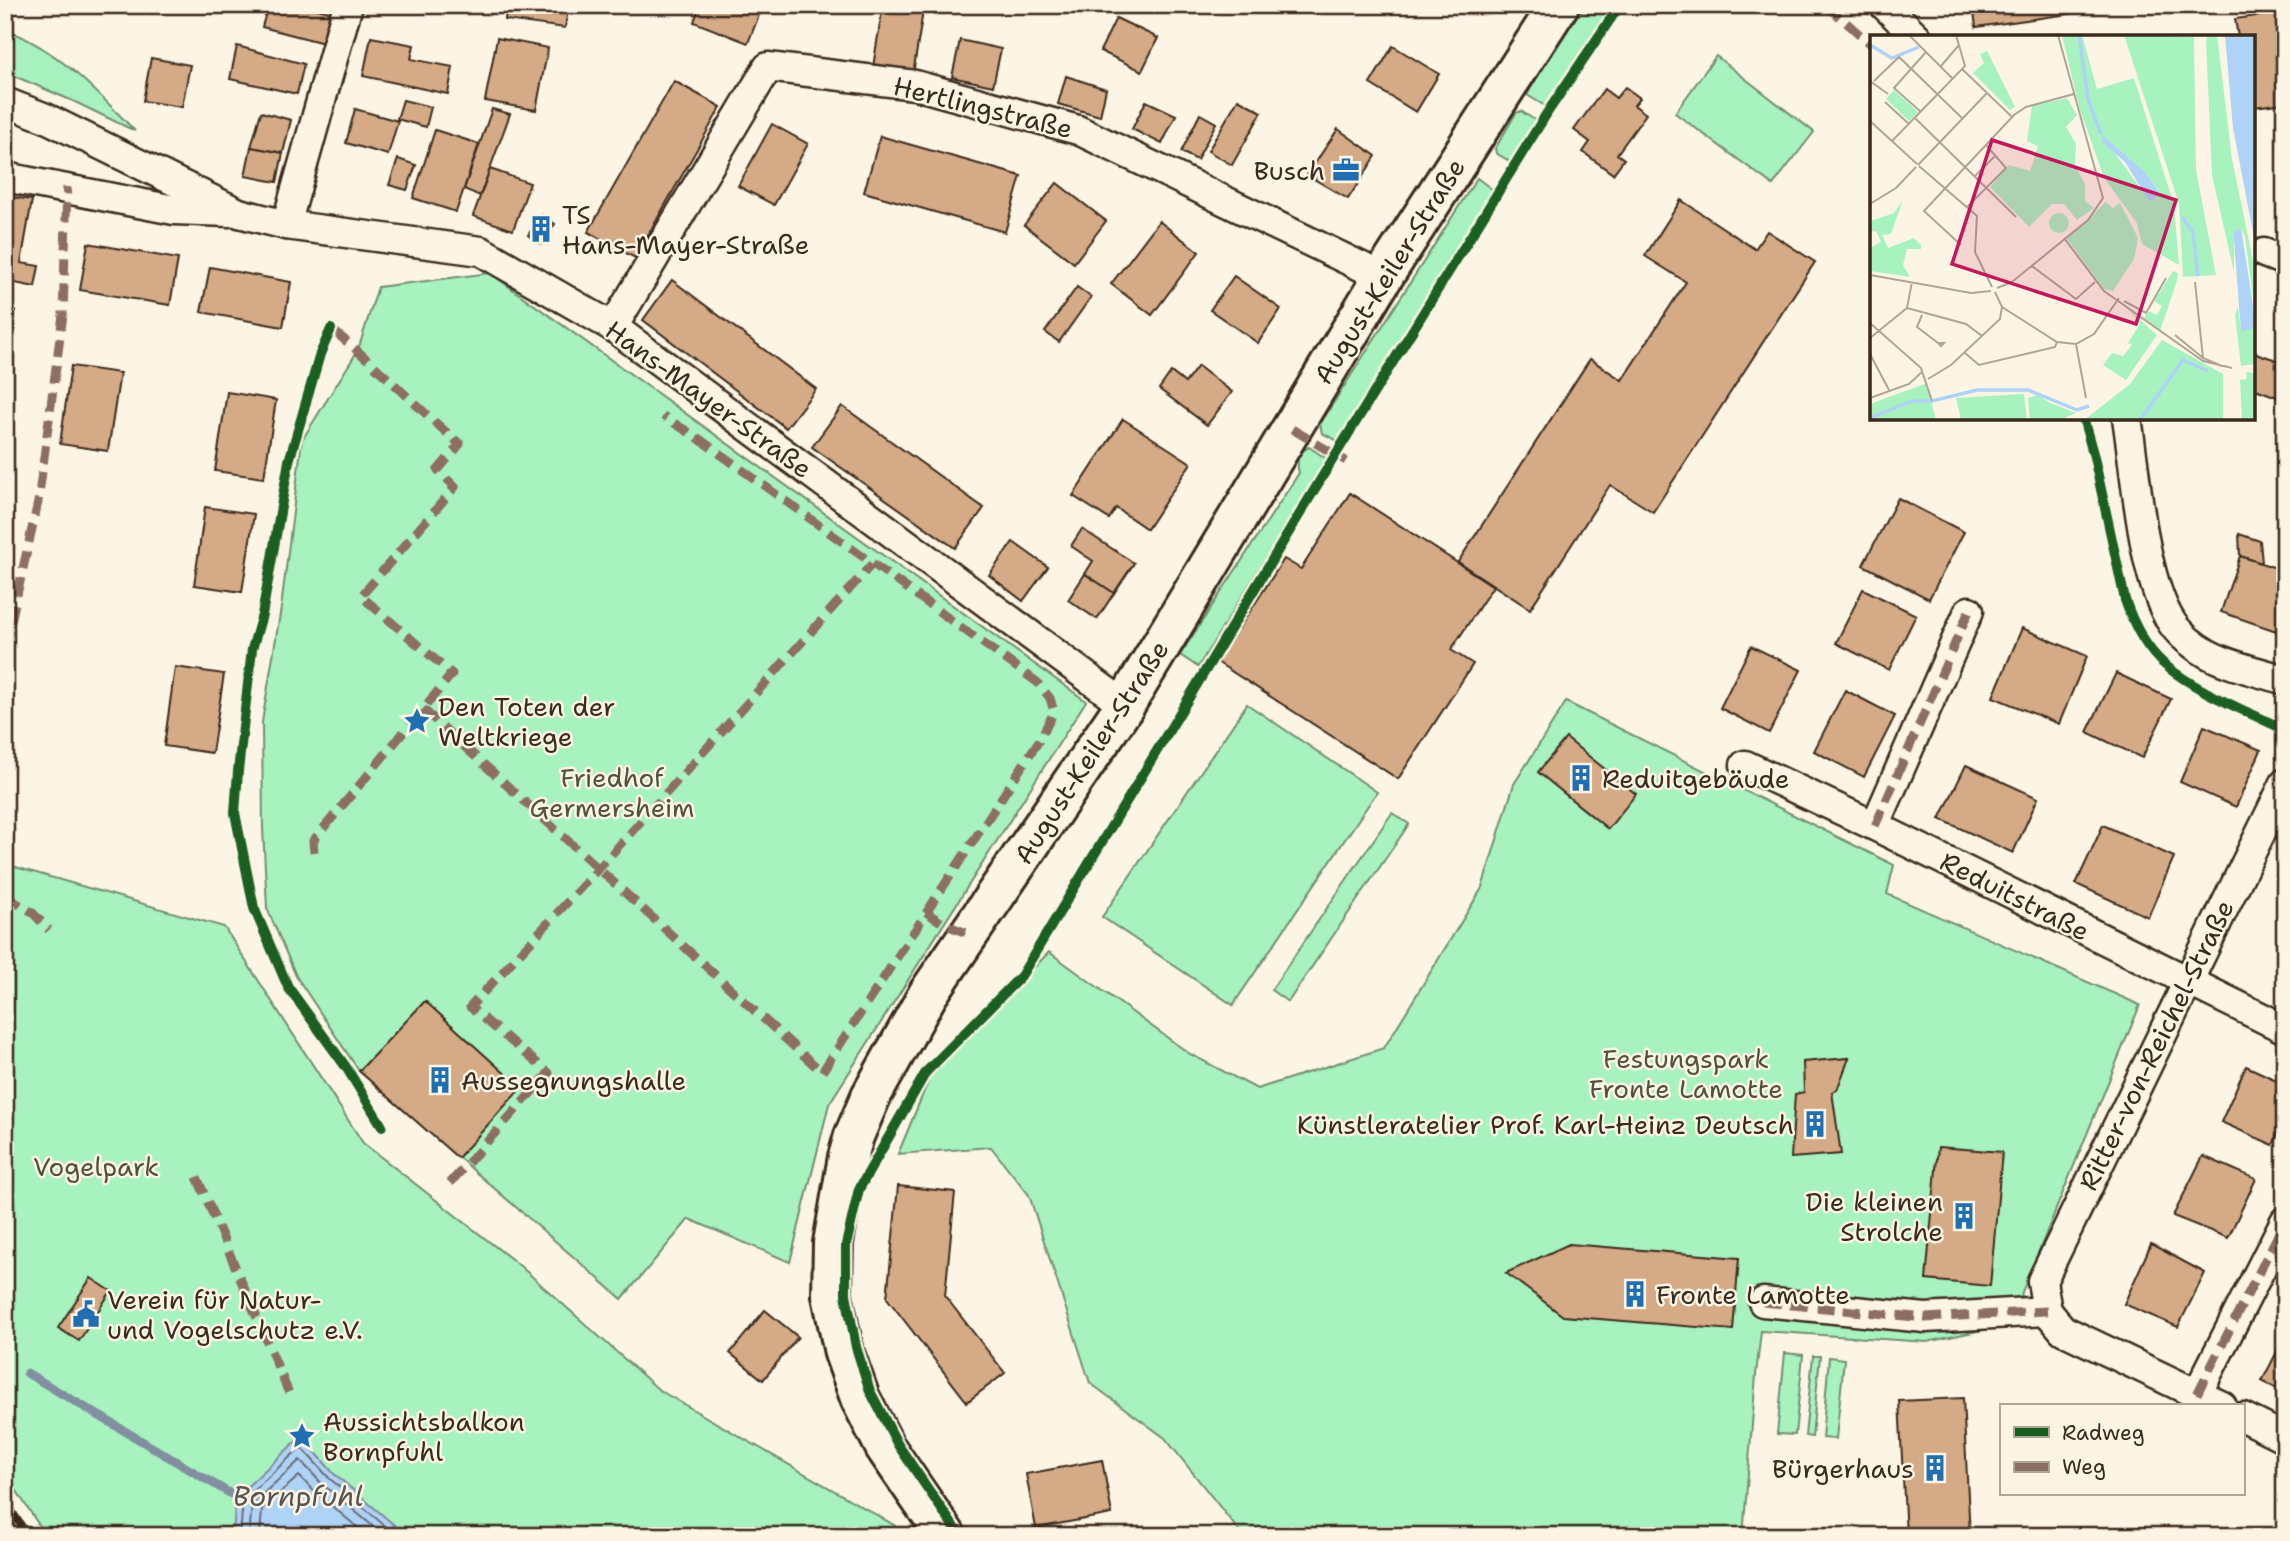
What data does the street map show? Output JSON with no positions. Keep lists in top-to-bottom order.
{
  "streets": {
    "street": [
      "Hertlingstraße",
      "August-Keiler-Straße",
      "Hans-Mayer-Straße",
      "Reduitstraße",
      "Ritter-von-Reichel-Straße"
    ]
  },
  "crossings": [
    ["Hertlingstraße", "August-Keiler-Straße"],
    ["Hertlingstraße", "Hans-Mayer-Straße"],
    ["August-Keiler-Straße", "Hans-Mayer-Straße"],
    ["Reduitstraße", "Ritter-von-Reichel-Straße"]
  ],
  "water": ["Bornpfuhl"],
  "parks": ["Friedhof Germersheim", "Festungspark Fronte Lamotte", "Vogelpark"],
  "places": {
    "office": ["Busch"],
    "building": [
      "TS Hans-Mayer-Straße",
      "Reduitgebäude",
      "Aussegnungshalle",
      "Künstleratelier Prof. Karl-Heinz Deutsch",
      "Die kleinen Strolche",
      "Fronte Lamotte",
      "Bürgerhaus"
    ],
    "place": ["Den Toten der Weltkriege", "Aussichtsbalkon Bornpfuhl"],
    "public building": ["Verein für Natur- und Vogelschutz e.V."]
  },
  "legend": ["Radweg", "Weg"]
}
